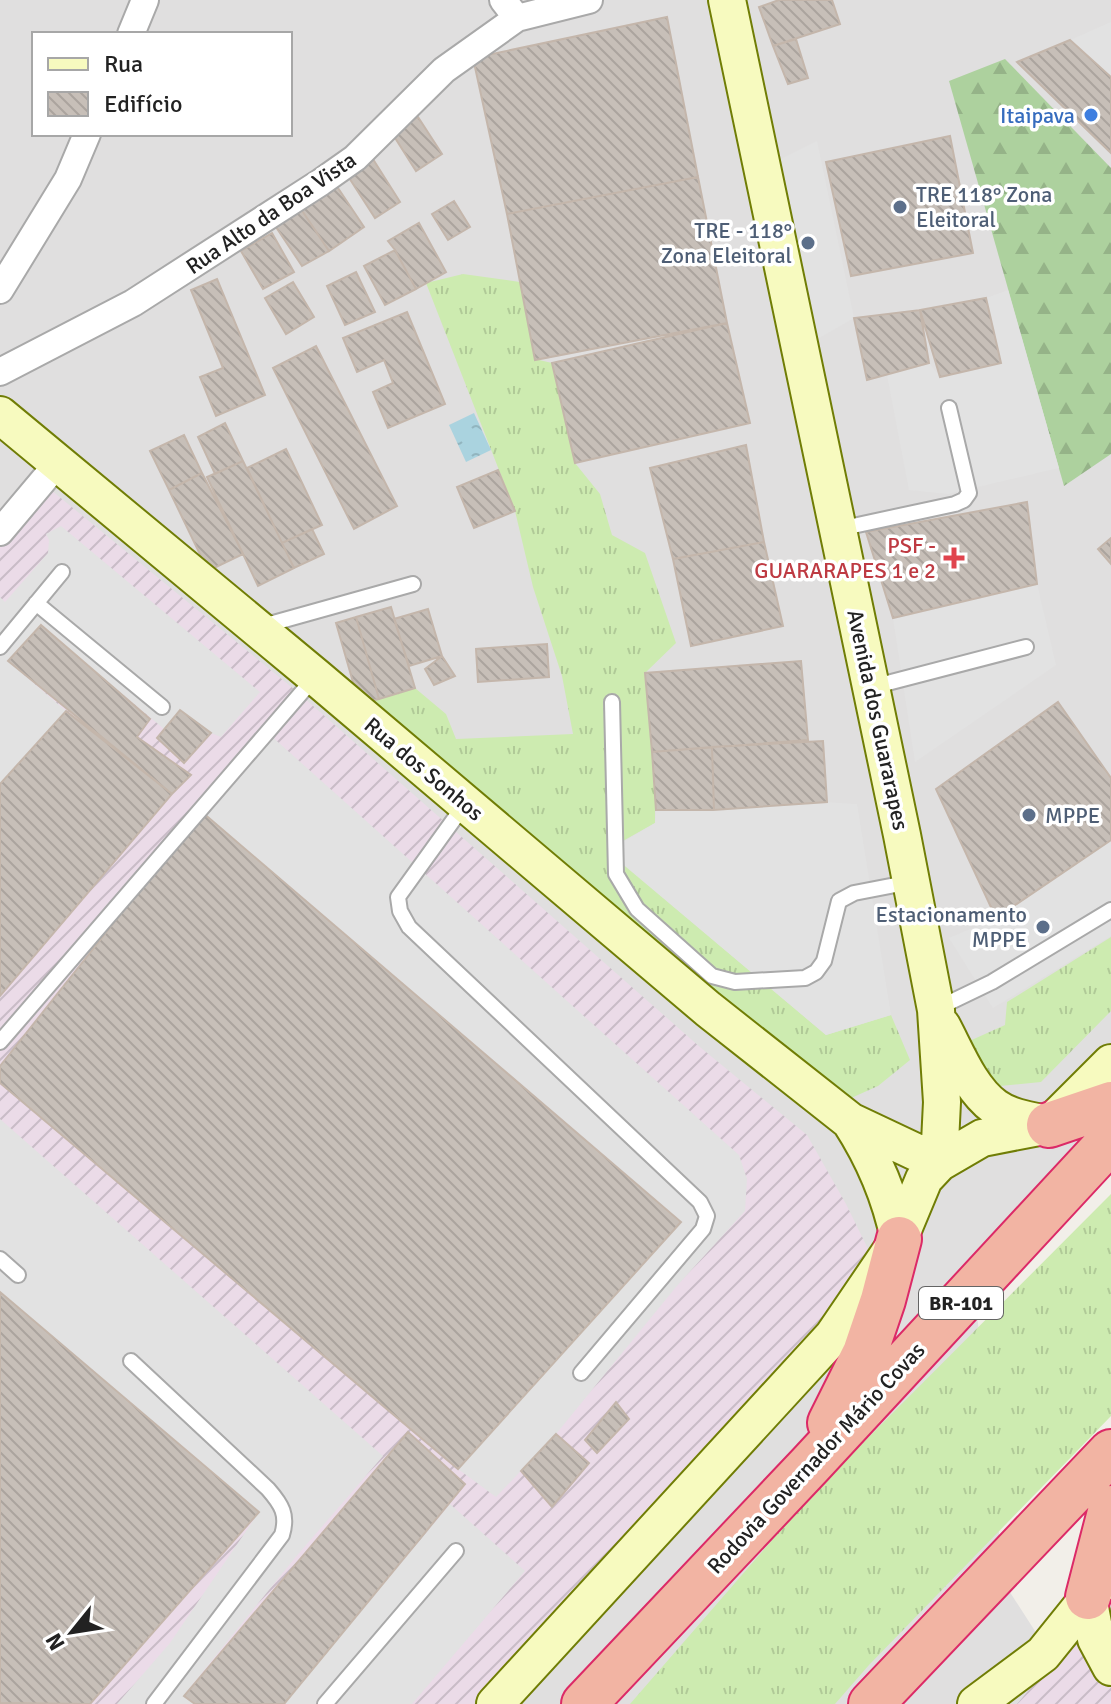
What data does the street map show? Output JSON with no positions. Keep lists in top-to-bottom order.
{
  "streets": {
    "highway": ["BR-101", "Rodovia Governador Mário Covas"],
    "main road": ["Avenida dos Guararapes", "Rua dos Sonhos"],
    "street": ["Rua Alto da Boa Vista"]
  },
  "crossings": [
    ["Avenida dos Guararapes", "Rua dos Sonhos"]
  ],
  "places": {
    "other": [
      "Itaipava",
      "TRE 118° Zona Eleitoral",
      "TRE - 118° Zona Eleitoral",
      "MPPE",
      "Estacionamento MPPE"
    ],
    "health": ["PSF - GUARARAPES 1 e 2"]
  },
  "legend": ["Rua", "Edifício"],
  "north": "bottom left"
}
